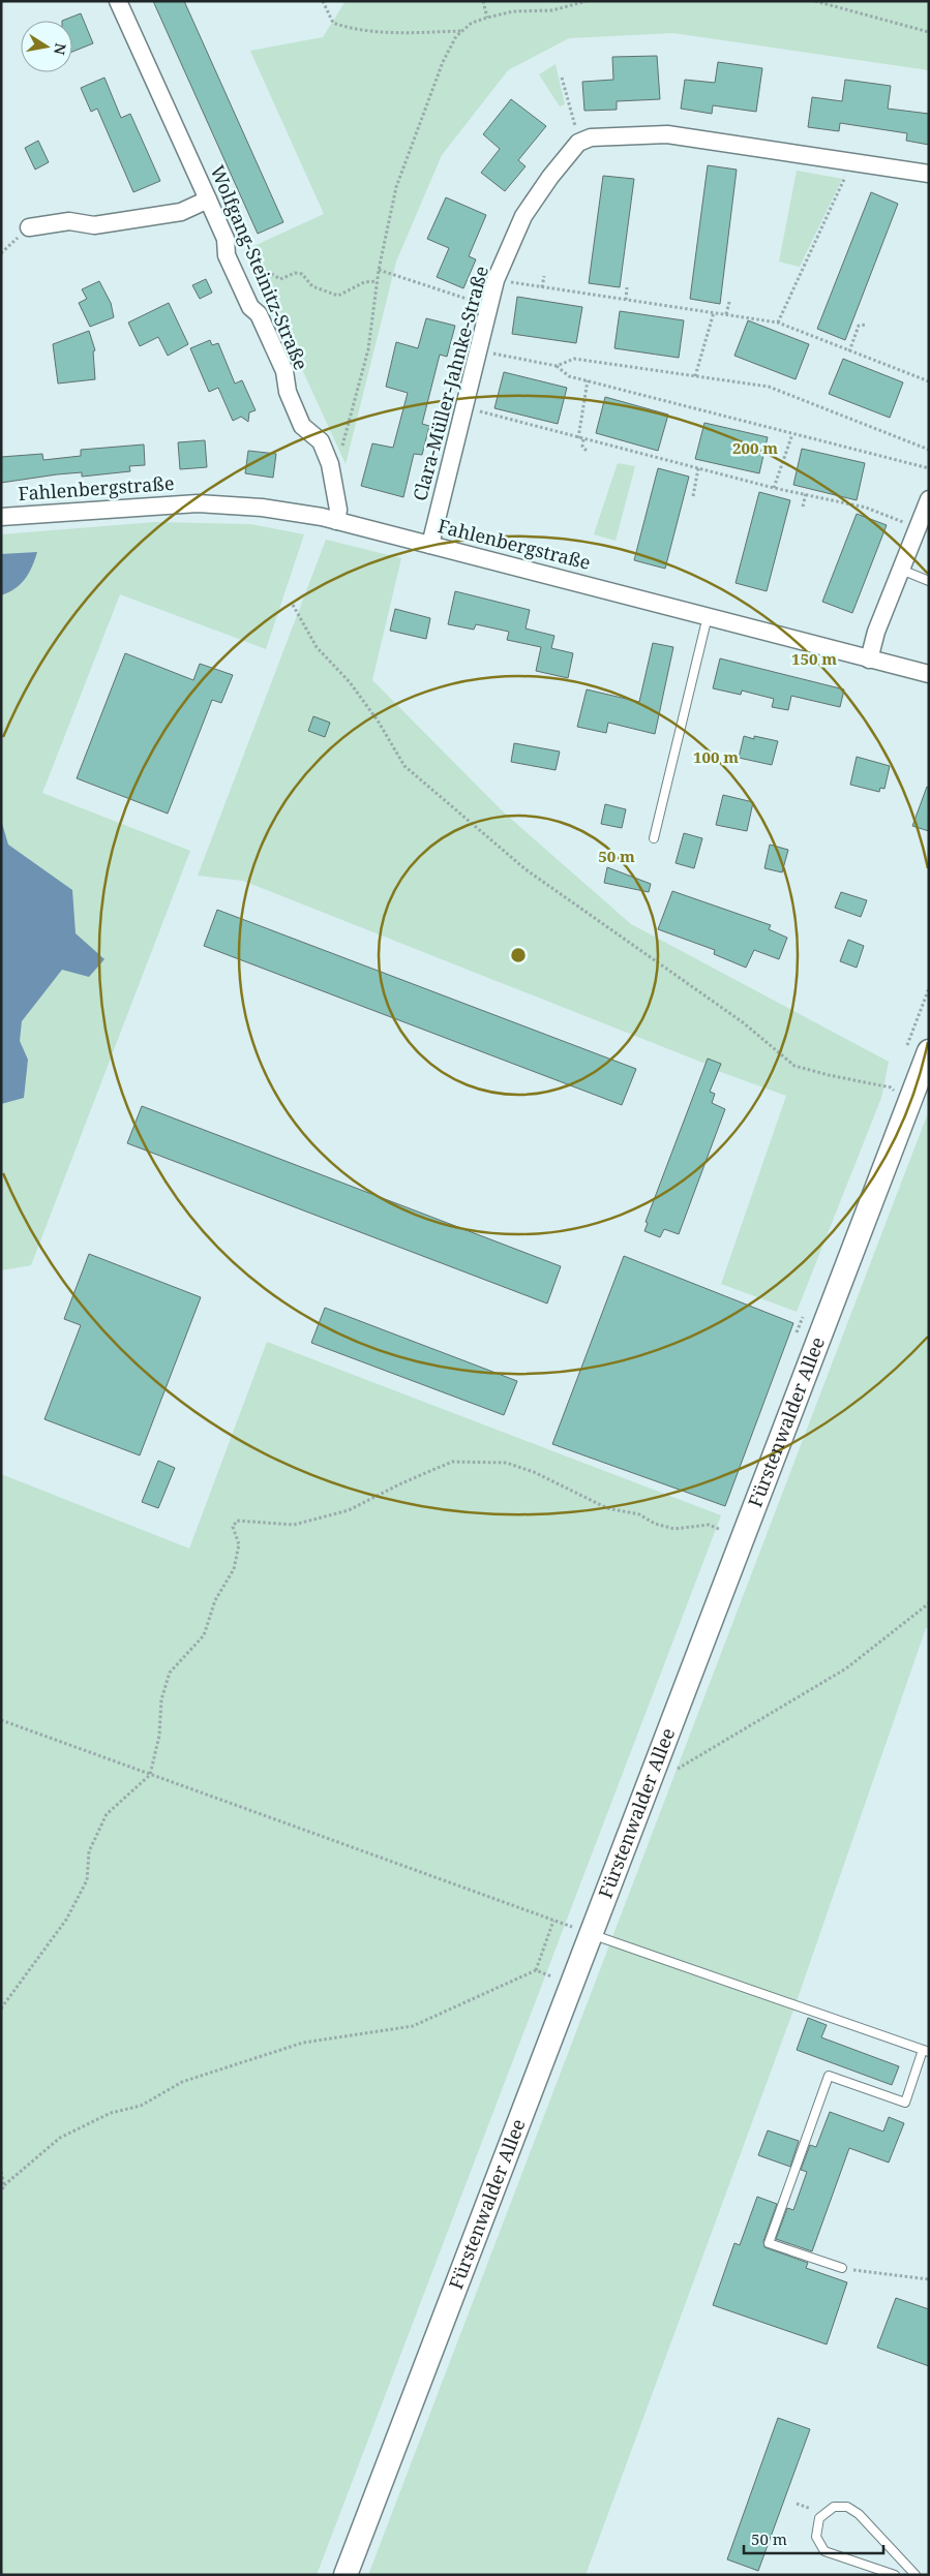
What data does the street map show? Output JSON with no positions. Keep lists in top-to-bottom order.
{
  "streets": {
    "main road": ["Fürstenwalder Allee"],
    "street": ["Wolfgang-Steinitz-Straße", "Clara-Müller-Jahnke-Straße", "Fahlenbergstraße"]
  },
  "crossings": [
    ["Wolfgang-Steinitz-Straße", "Fahlenbergstraße"],
    ["Clara-Müller-Jahnke-Straße", "Fahlenbergstraße"]
  ],
  "scale_bar": "50 m",
  "north": "right",
  "rings": [
    "200 m",
    "150 m",
    "100 m",
    "50 m"
  ]
}
